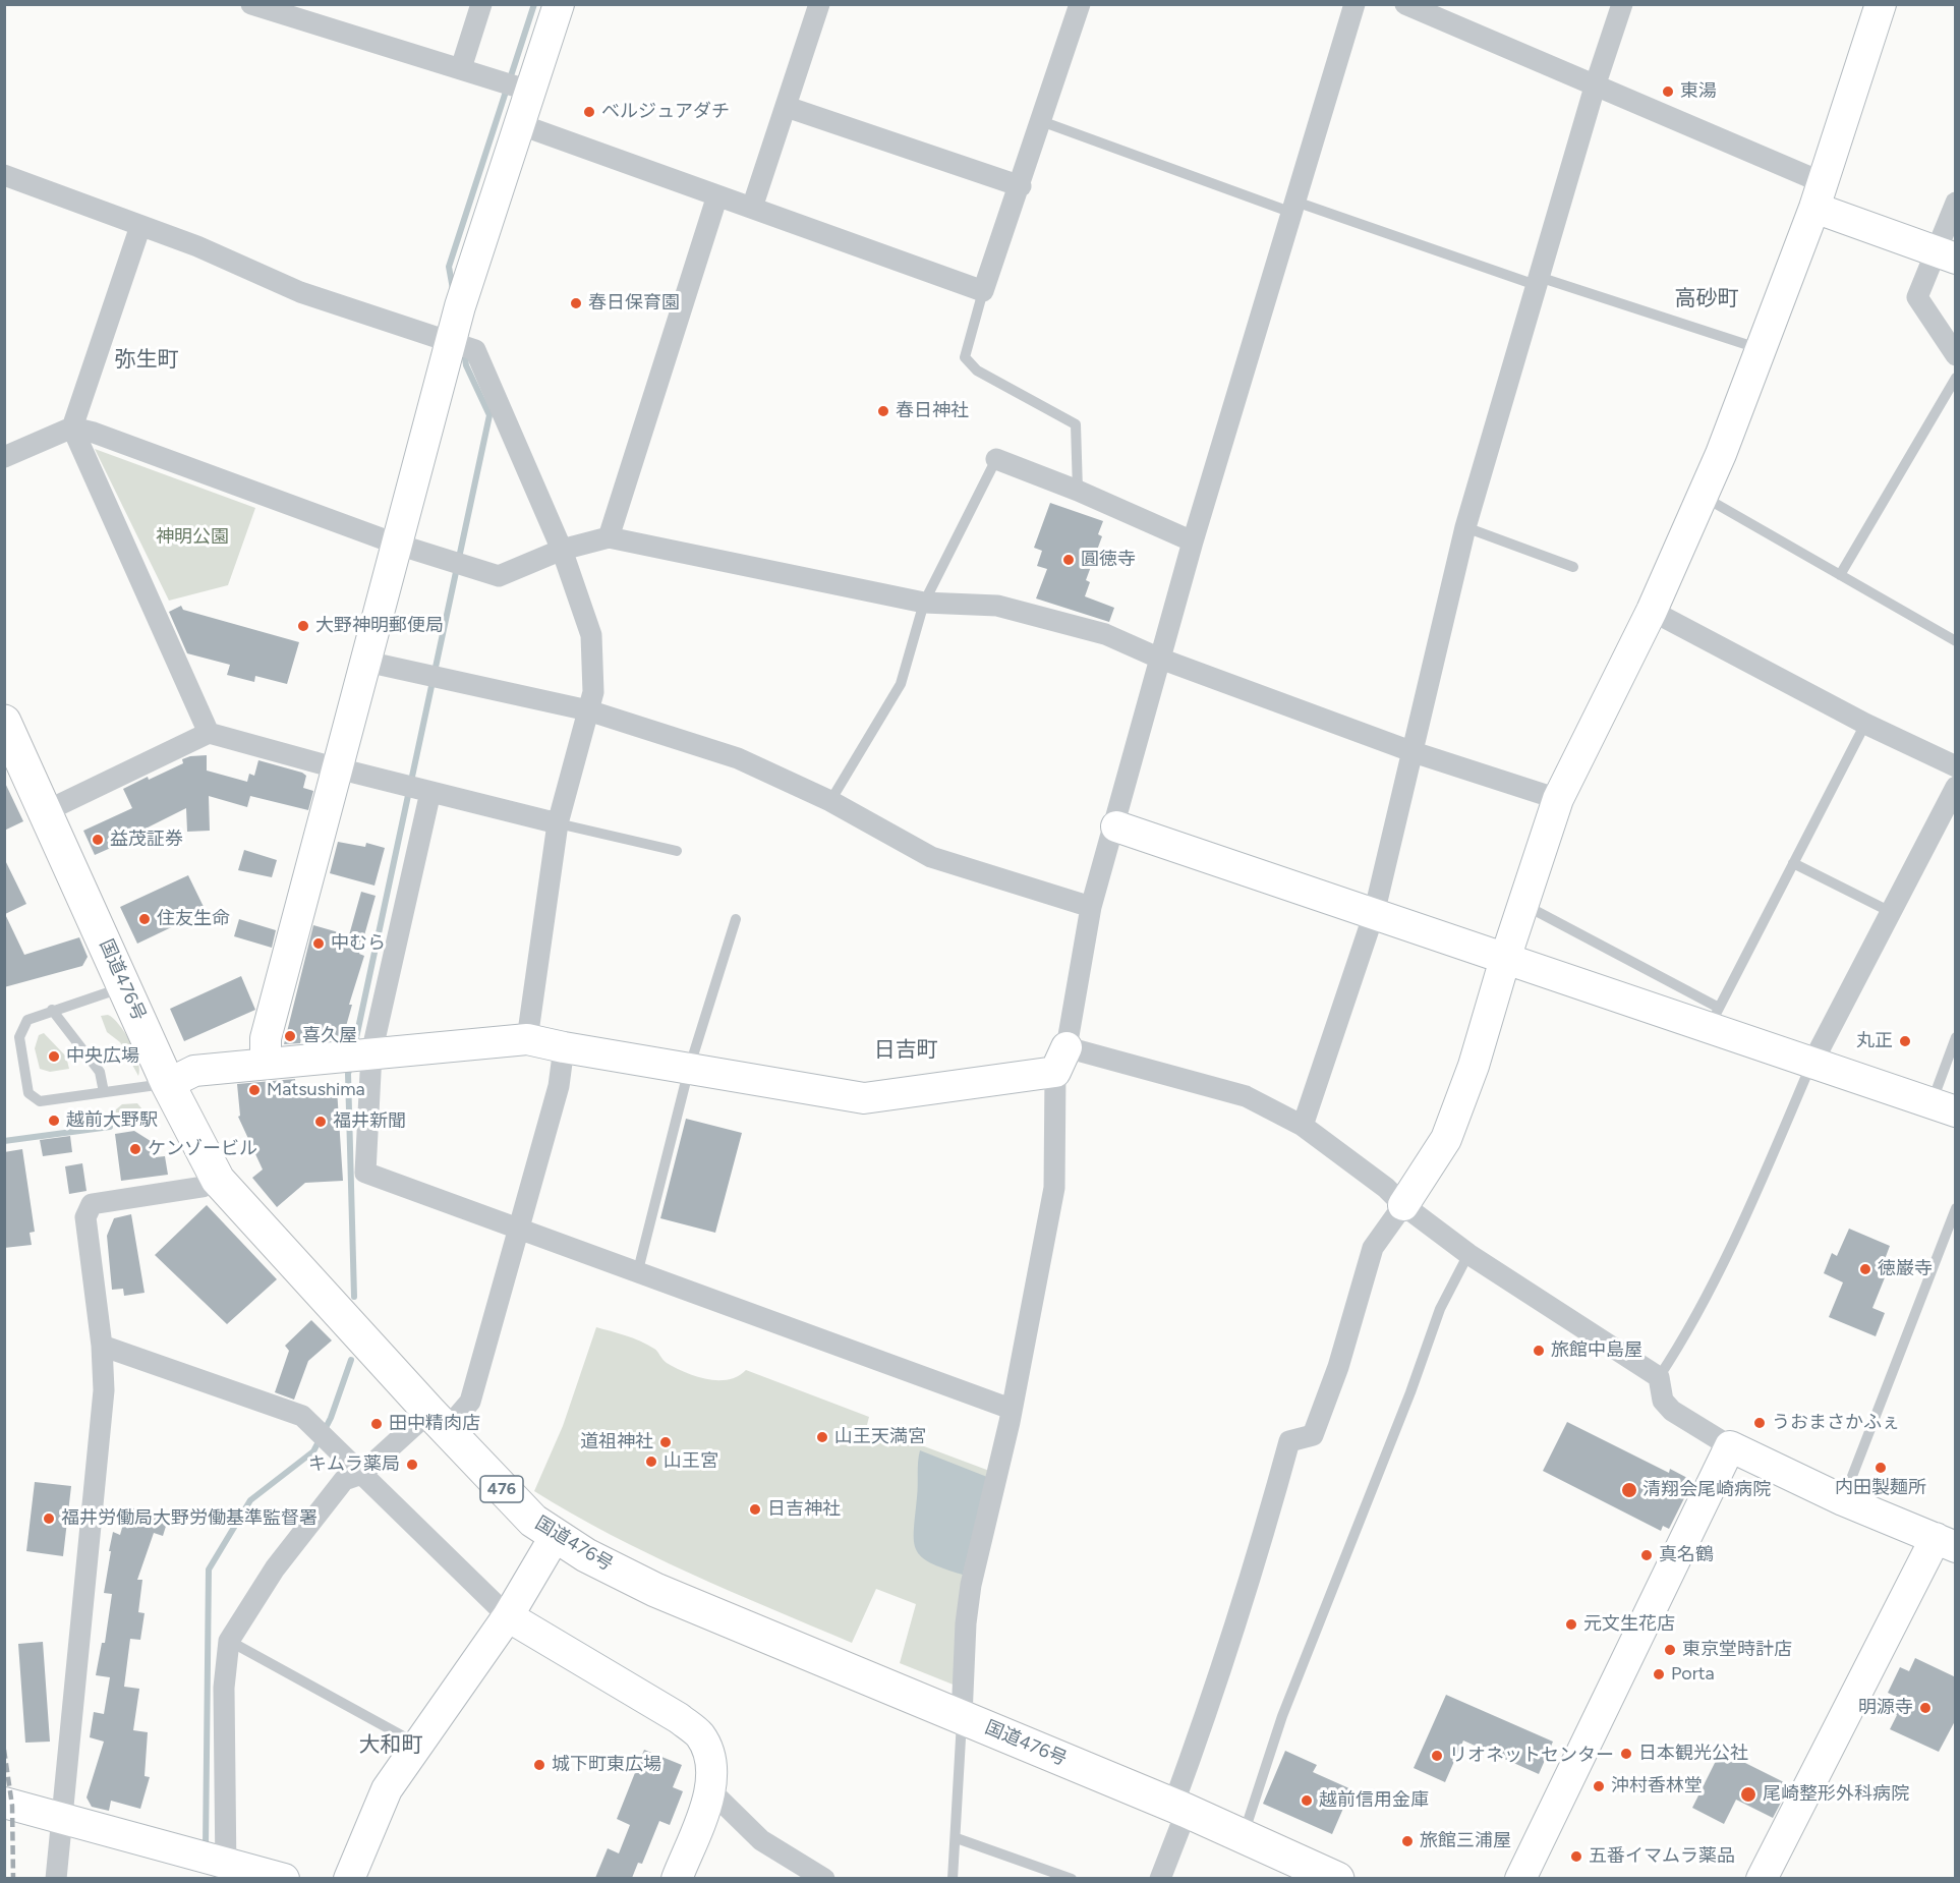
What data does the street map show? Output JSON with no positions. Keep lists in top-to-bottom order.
{
  "streets": {
    "highway": ["国道476号", "476"]
  },
  "districts": [
    "高砂町",
    "弥生町",
    "日吉町",
    "大和町"
  ],
  "parks": ["神明公園"],
  "places": [
    "東湯",
    "ベルジュアダチ",
    "春日保育園",
    "春日神社",
    "圓徳寺",
    "大野神明郵便局",
    "益茂証券",
    "住友生命",
    "中むら",
    "喜久屋",
    "丸正",
    "中央広場",
    "Matsushima",
    "越前大野駅",
    "福井新聞",
    "ケンゾービル",
    "徳巌寺",
    "旅館中島屋",
    "うおまさかふぇ",
    "田中精肉店",
    "山王天満宮",
    "道祖神社",
    "山王宮",
    "キムラ薬局",
    "内田製麺所",
    "清翔会尾崎病院",
    "日吉神社",
    "福井労働局大野労働基準監督署",
    "真名鶴",
    "元文生花店",
    "東京堂時計店",
    "Porta",
    "明源寺",
    "日本観光公社",
    "リオネットセンター",
    "城下町東広場",
    "沖村香林堂",
    "尾崎整形外科病院",
    "越前信用金庫",
    "旅館三浦屋",
    "五番イマムラ薬品"
  ]
}
